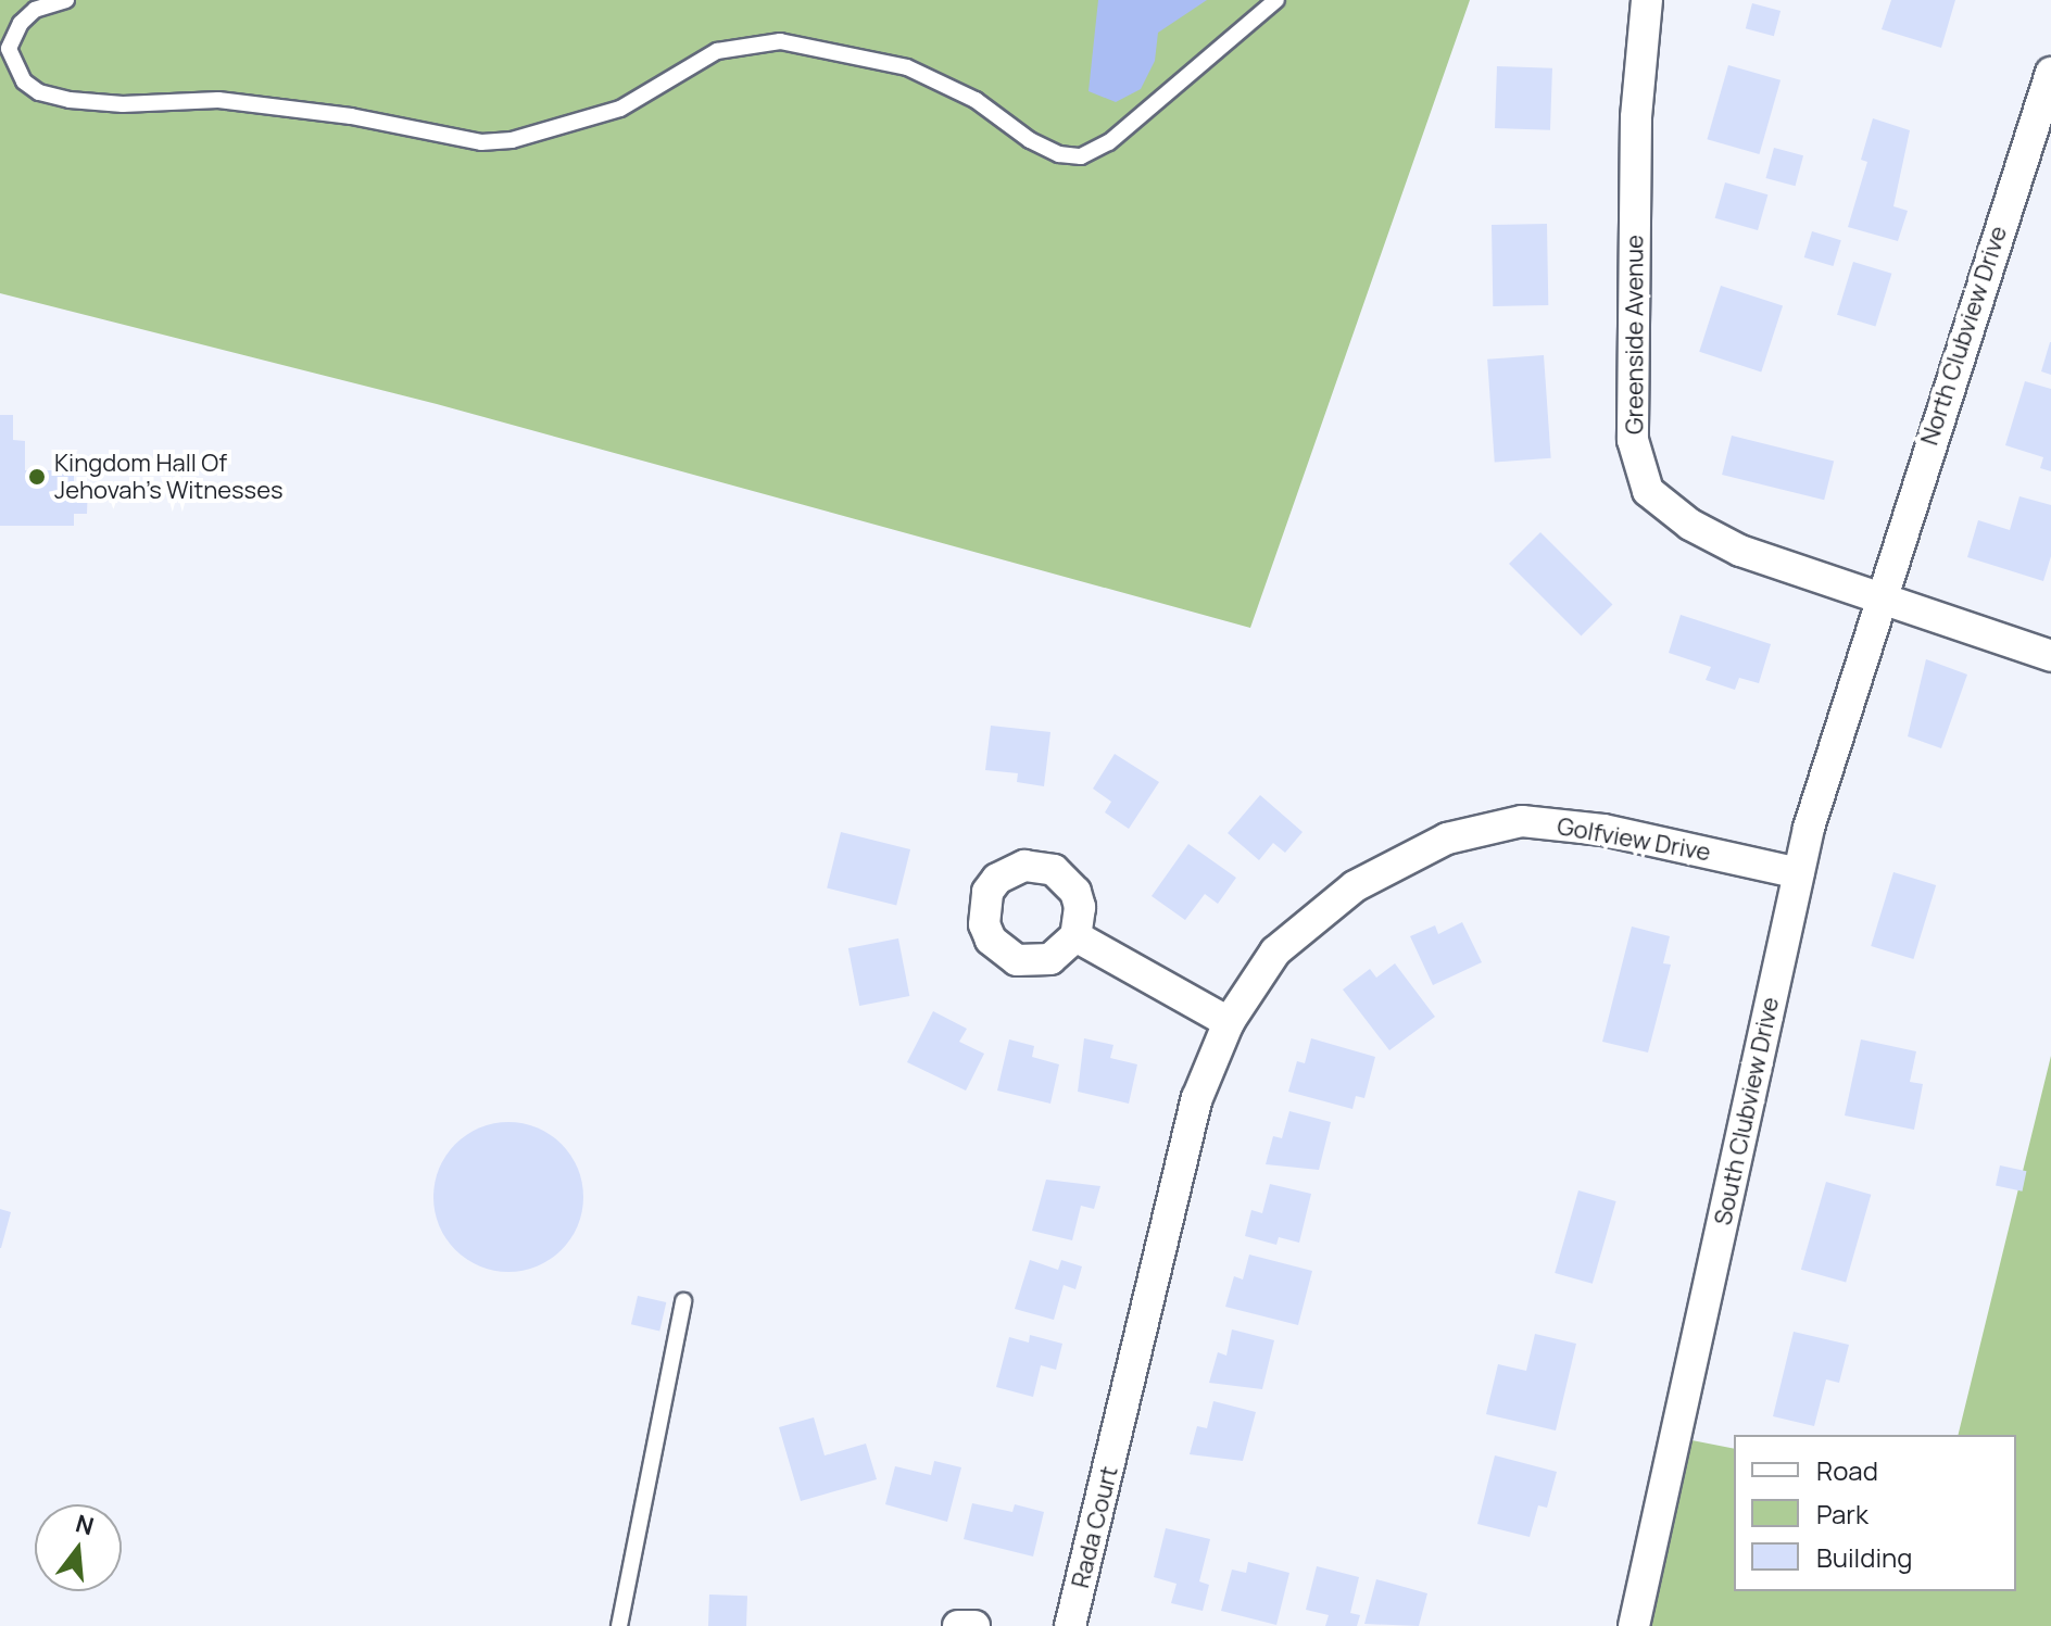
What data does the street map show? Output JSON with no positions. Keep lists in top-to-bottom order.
{
  "streets": {
    "street": [
      "Greenside Avenue",
      "North Clubview Drive",
      "Golfview Drive",
      "South Clubview Drive",
      "Rada Court"
    ]
  },
  "crossings": [
    ["Greenside Avenue", "North Clubview Drive"],
    ["Greenside Avenue", "South Clubview Drive"],
    ["North Clubview Drive", "South Clubview Drive"],
    ["Golfview Drive", "South Clubview Drive"],
    ["Golfview Drive", "Rada Court"]
  ],
  "places": ["Kingdom Hall Of Jehovah's Witnesses"],
  "legend": ["Road", "Park", "Building"],
  "north": "top"
}
